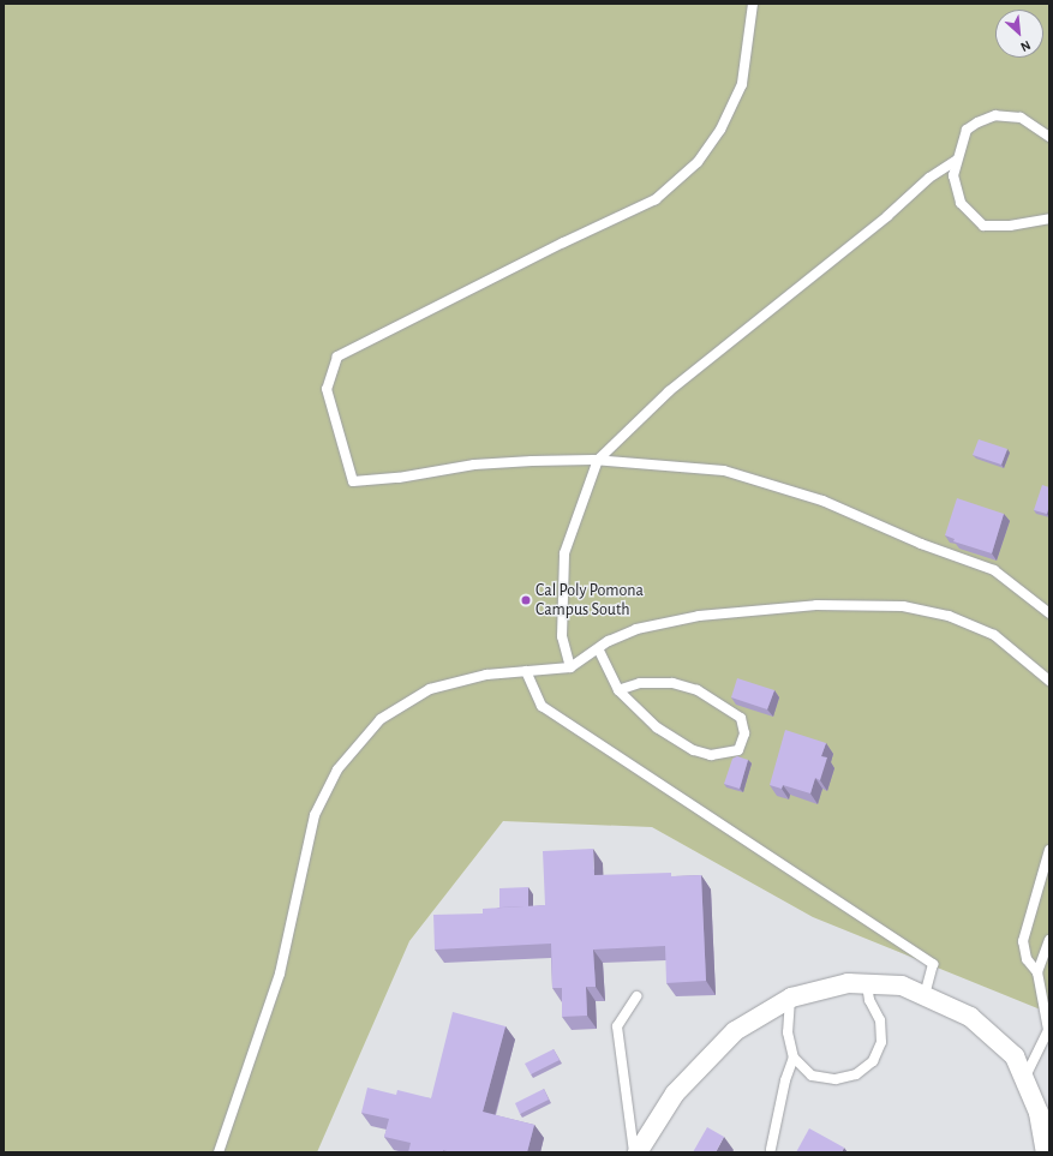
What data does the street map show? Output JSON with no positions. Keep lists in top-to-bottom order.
{
  "places": ["Cal Poly Pomona Campus South"],
  "north": "bottom right"
}
